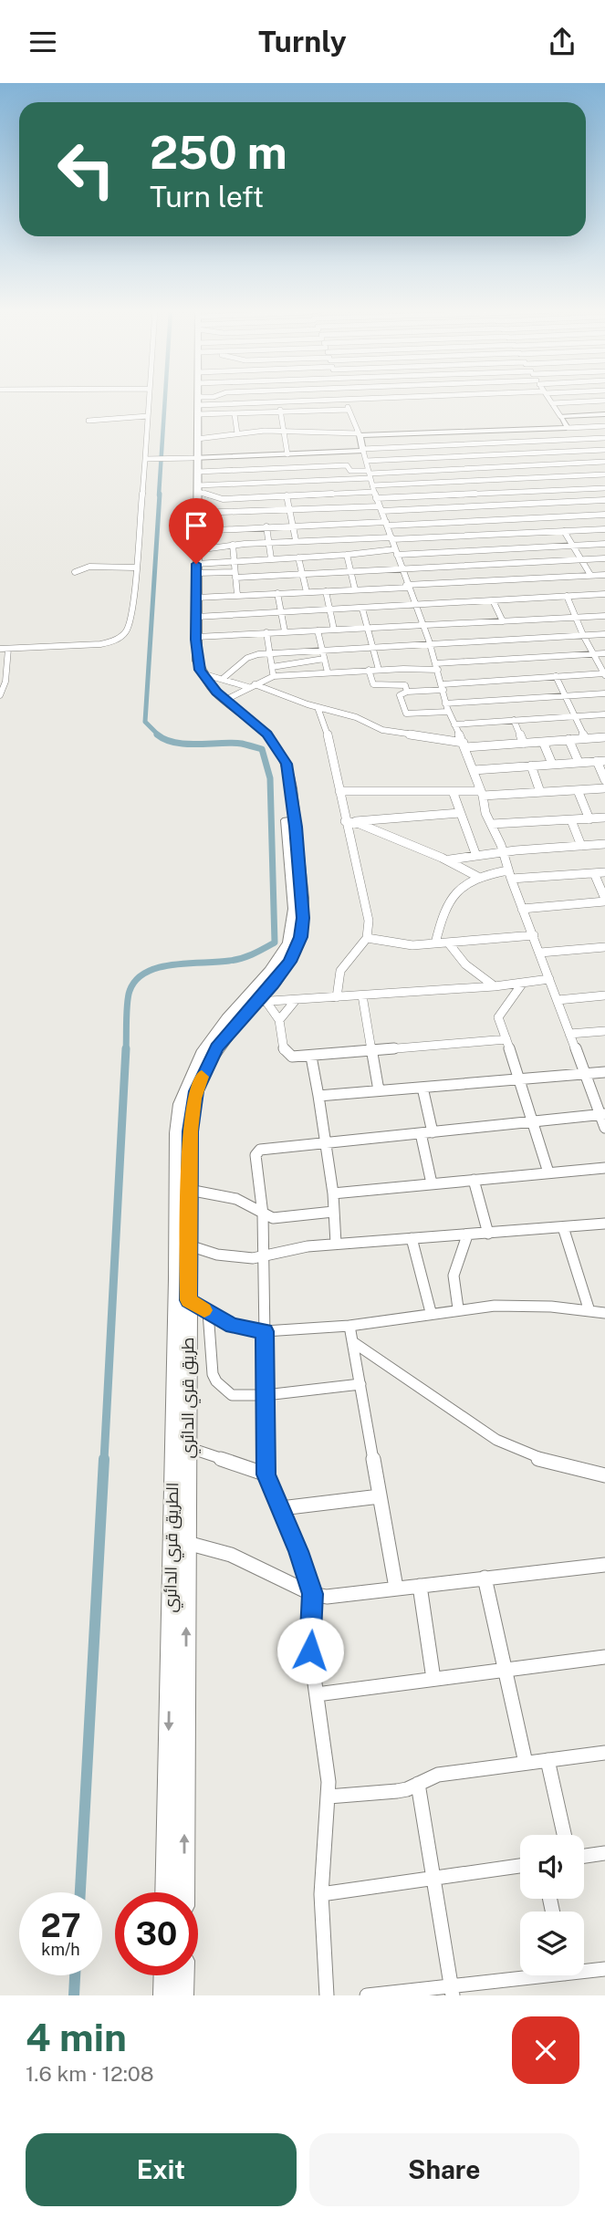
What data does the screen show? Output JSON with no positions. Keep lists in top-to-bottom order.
{
  "streets": {
    "highway": ["طريق قري الدائري", "الطريق قري الدائري"]
  },
  "one_way": ["الطريق قري الدائري"],
  "page": {
    "header": "Turnly",
    "turn": ["250 m", "Turn left"],
    "speed": "27 km/h",
    "limit": "30",
    "heading": ["4 min", "1.6 km · 12:08"],
    "buttons": ["Exit", "Share"]
  }
}
